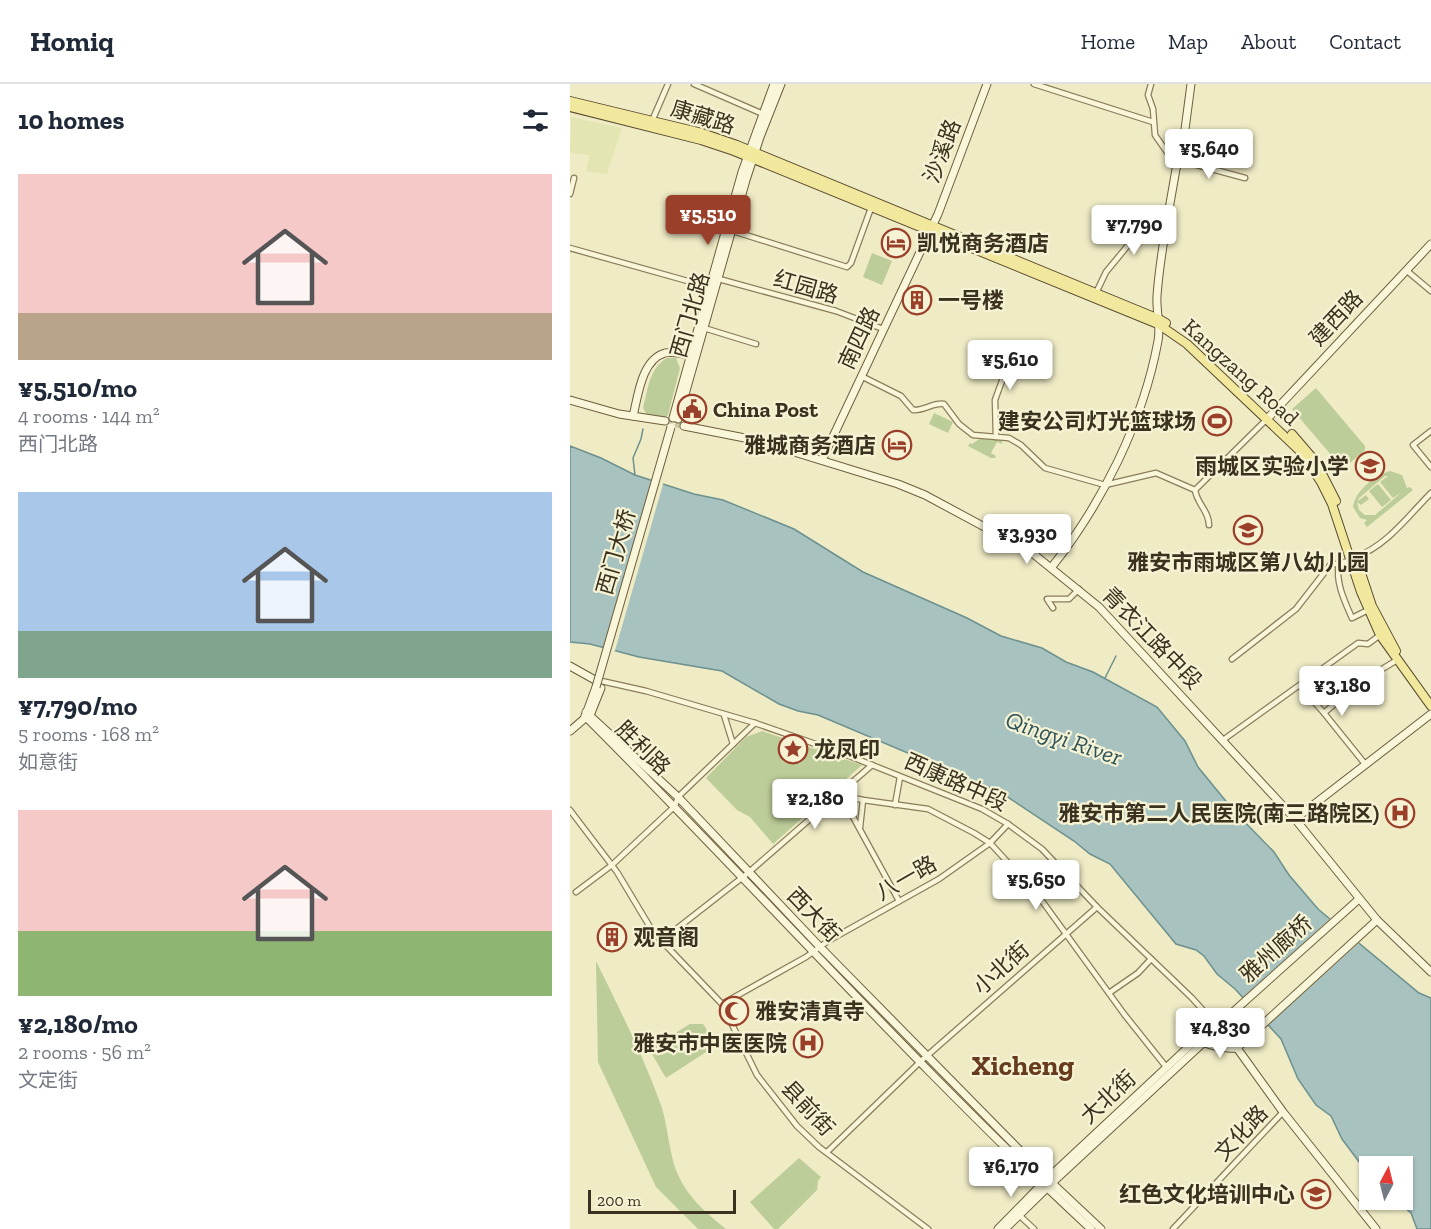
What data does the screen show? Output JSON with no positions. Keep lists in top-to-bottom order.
{
  "streets": {
    "main road": [
      "康藏路",
      "沙溪路",
      "西门北路",
      "建西路",
      "南四路",
      "Kangzang Road",
      "西门大桥",
      "青衣江路中段",
      "胜利路",
      "西康路中段",
      "西大街",
      "雅州廊桥",
      "大北街"
    ],
    "street": [
      "红园路",
      "八一路",
      "小北街",
      "县前街",
      "文化路"
    ]
  },
  "crossings": [
    ["康藏路", "西门北路"],
    ["康藏路", "Kangzang Road"],
    ["沙溪路", "南四路"],
    ["沙溪路", "Kangzang Road"],
    ["红园路", "西门北路"],
    ["红园路", "南四路"],
    ["西门北路", "Kangzang Road"],
    ["建西路", "Kangzang Road"],
    ["南四路", "Kangzang Road"],
    ["南四路", "青衣江路中段"],
    ["西门大桥", "胜利路"],
    ["西门大桥", "西康路中段"],
    ["青衣江路中段", "雅州廊桥"],
    ["胜利路", "西大街"],
    ["西康路中段", "八一路"],
    ["西康路中段", "雅州廊桥"],
    ["西康路中段", "小北街"],
    ["西康路中段", "大北街"],
    ["西康路中段", "文化路"],
    ["八一路", "西大街"],
    ["八一路", "县前街"],
    ["西大街", "小北街"],
    ["西大街", "大北街"],
    ["雅州廊桥", "大北街"],
    ["小北街", "县前街"]
  ],
  "districts": ["Xicheng"],
  "water": ["Qingyi River"],
  "places": {
    "hotel": ["凯悦商务酒店", "雅城商务酒店"],
    "building": ["一号楼", "观音阁"],
    "public building": ["China Post"],
    "sports": ["建安公司灯光篮球场"],
    "school or university": ["雨城区实验小学", "雅安市雨城区第八幼儿园", "红色文化培训中心"],
    "place": ["龙凤印"],
    "hospital": ["雅安市第二人民医院(南三路院区)", "雅安市中医医院"],
    "mosque": ["雅安清真寺"]
  },
  "scale_bar": "200 m",
  "north": "top",
  "page": {
    "header": "Homiq",
    "nav": [
      "Home",
      "Map",
      "About",
      "Contact"
    ],
    "heading": "10 homes",
    "price": [
      "¥5,640",
      "¥5,510",
      "¥7,790",
      "¥5,610",
      "¥3,930",
      "¥3,180",
      "¥2,180",
      "¥5,650",
      "¥4,830",
      "¥6,170"
    ],
    "list": [
      {
        "name": "¥5,510/mo",
        "note": "4 rooms · 144 m² · 西门北路"
      },
      {
        "name": "¥7,790/mo",
        "note": "5 rooms · 168 m² · 如意街"
      },
      {
        "name": "¥2,180/mo",
        "note": "2 rooms · 56 m² · 文定街"
      }
    ],
    "scale": "200 m"
  }
}
